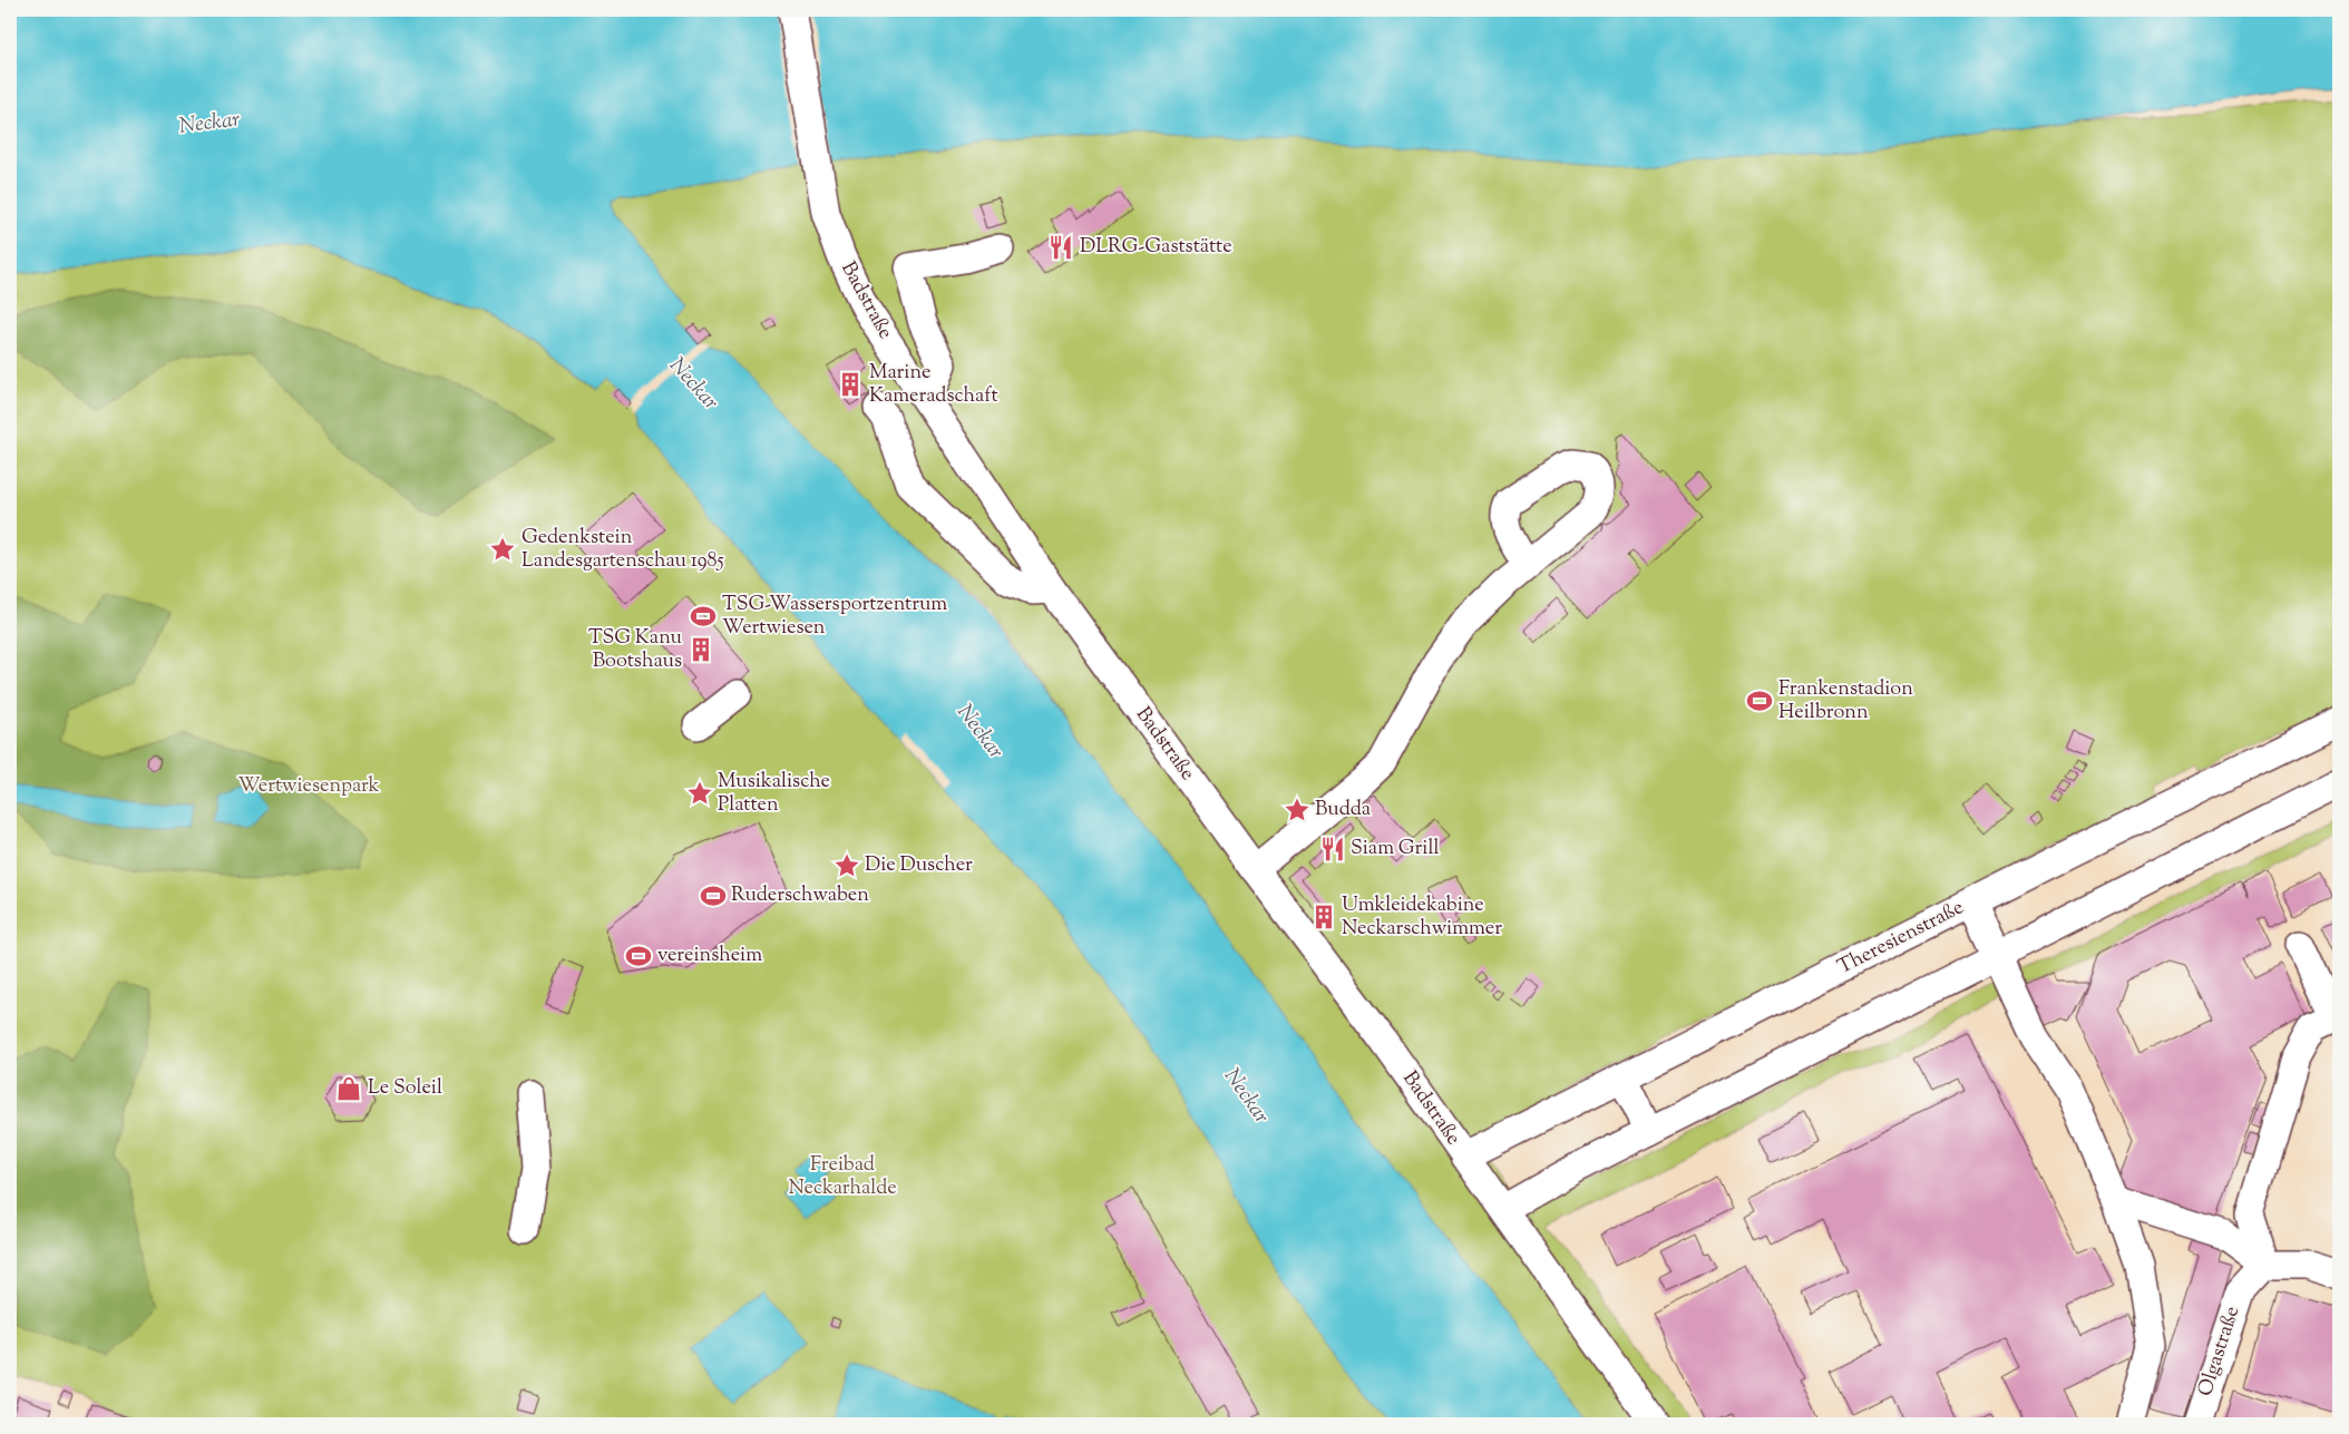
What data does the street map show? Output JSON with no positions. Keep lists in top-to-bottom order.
{
  "streets": {
    "street": ["Badstraße", "Theresienstraße", "Olgastraße"]
  },
  "crossings": [
    ["Badstraße", "Theresienstraße"]
  ],
  "water": ["Neckar"],
  "parks": ["Wertwiesenpark", "Freibad Neckarhalde"],
  "places": {
    "restaurant": ["DLRG-Gaststätte", "Siam Grill"],
    "building": ["Marine Kameradschaft", "TSG Kanu Bootshaus", "Umkleidekabine Neckarschwimmer"],
    "place": [
      "Gedenkstein Landesgartenschau 1985",
      "Musikalische Platten",
      "Budda",
      "Die Duscher"
    ],
    "sports": [
      "TSG-Wassersportzentrum Wertwiesen",
      "Frankenstadion Heilbronn",
      "Ruderschwaben",
      "vereinsheim"
    ],
    "shop": ["Le Soleil"]
  }
}
